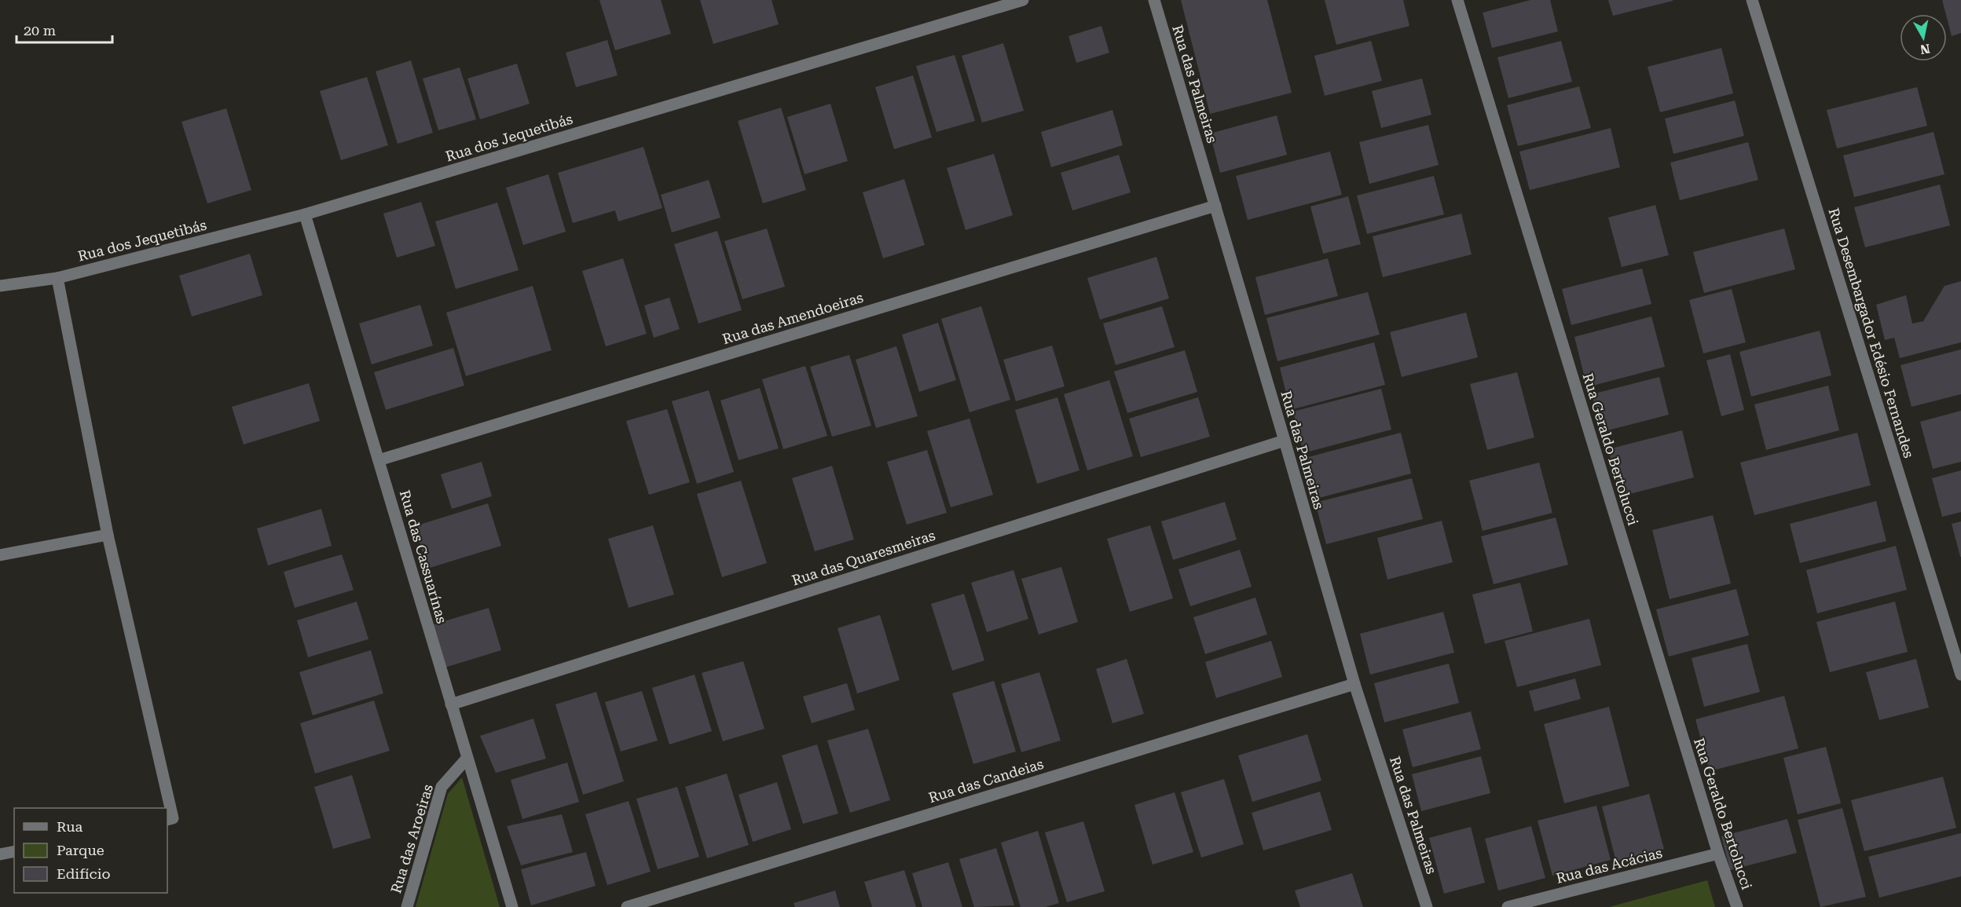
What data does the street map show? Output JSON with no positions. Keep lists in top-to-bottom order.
{
  "streets": {
    "street": [
      "Rua das Palmeiras",
      "Rua dos Jequetibás",
      "Rua das Amendoeiras",
      "Rua Desembargador Edésio Fernandes",
      "Rua Geraldo Bertolucci",
      "Rua das Cassuarínas",
      "Rua das Quaresmeiras",
      "Rua das Candeias",
      "Rua das Aroeiras",
      "Rua das Acácias"
    ]
  },
  "crossings": [
    ["Rua das Palmeiras", "Rua das Amendoeiras"],
    ["Rua das Palmeiras", "Rua das Quaresmeiras"],
    ["Rua das Palmeiras", "Rua das Candeias"],
    ["Rua dos Jequetibás", "Rua das Cassuarínas"],
    ["Rua das Amendoeiras", "Rua das Cassuarínas"],
    ["Rua Geraldo Bertolucci", "Rua das Acácias"],
    ["Rua das Cassuarínas", "Rua das Quaresmeiras"],
    ["Rua das Cassuarínas", "Rua das Aroeiras"]
  ],
  "legend": ["Rua", "Parque", "Edifício"],
  "scale_bar": "20 m",
  "north": "bottom"
}
